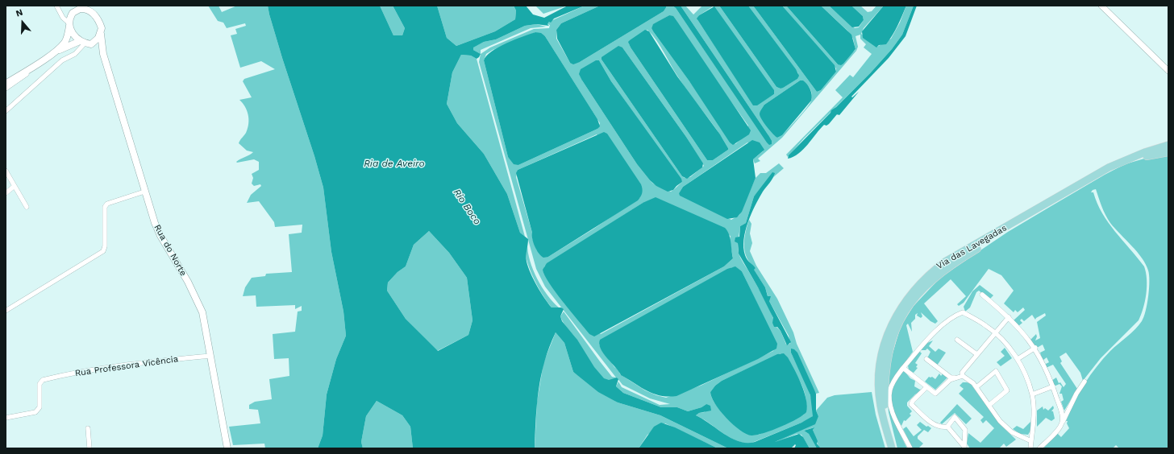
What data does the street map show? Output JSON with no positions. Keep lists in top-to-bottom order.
{
  "streets": {
    "main road": ["Via das Lavegadas", "Rua do Norte"],
    "street": ["Rua Professora Vicência"]
  },
  "crossings": [
    ["Rua do Norte", "Rua Professora Vicência"]
  ],
  "water": ["Ria de Aveiro", "Rio Boco"],
  "north": "top"
}
